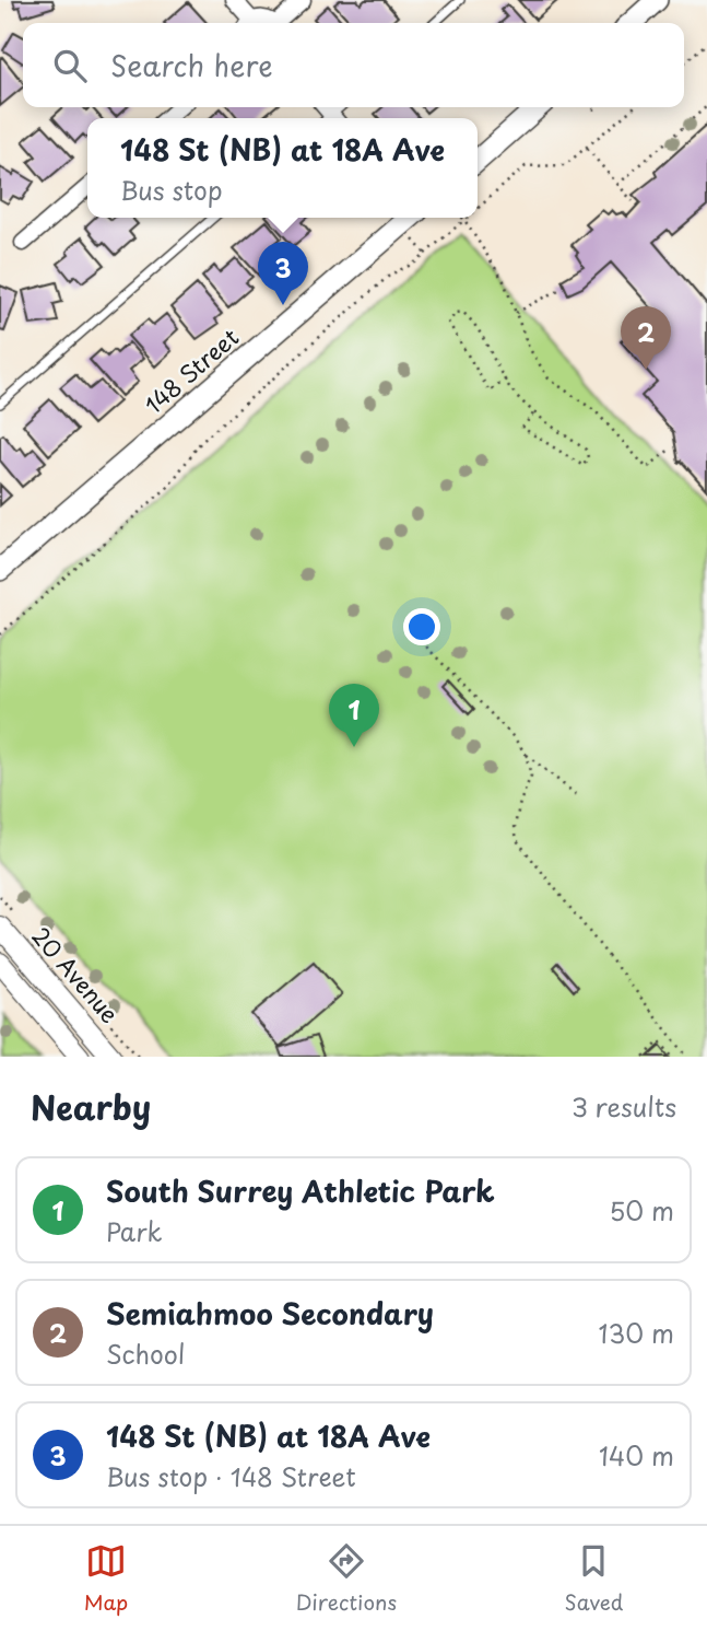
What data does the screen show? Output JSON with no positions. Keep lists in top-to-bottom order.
{
  "streets": {
    "main road": ["148 Street"],
    "street": ["20 Avenue"]
  },
  "page": {
    "search": "Search here",
    "popup": ["148 St (NB) at 18A Ave", "Bus stop"],
    "pins": ["3", "2", "1"],
    "heading": ["Nearby", "3 results"],
    "list": [
      {
        "mark": "1",
        "name": "South Surrey Athletic Park",
        "note": "Park",
        "value": "50 m"
      },
      {
        "mark": "2",
        "name": "Semiahmoo Secondary",
        "note": "School",
        "value": "130 m"
      },
      {
        "mark": "3",
        "name": "148 St (NB) at 18A Ave",
        "note": "Bus stop · 148 Street",
        "value": "140 m"
      }
    ],
    "nav": ["Map", "Directions", "Saved"]
  }
}
